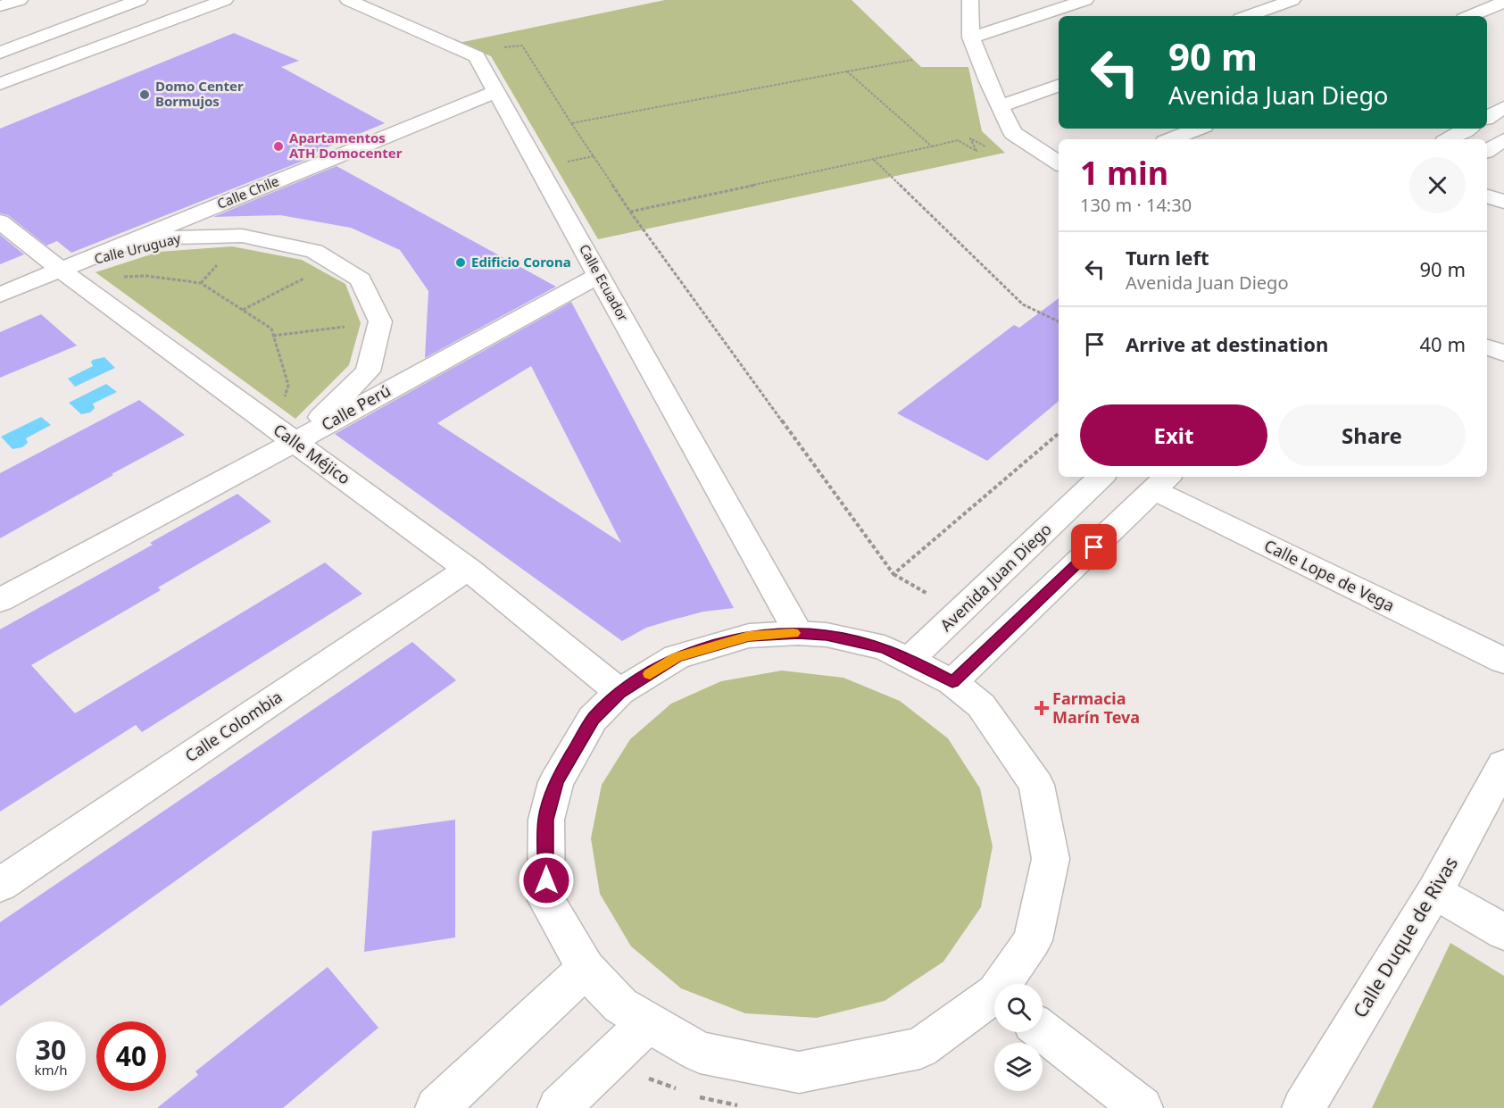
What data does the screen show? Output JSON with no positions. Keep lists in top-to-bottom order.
{
  "streets": {
    "main road": [
      "Calle Chile",
      "Calle Uruguay",
      "Calle Ecuador",
      "Calle Perú",
      "Calle Méjico",
      "Calle Lope de Vega",
      "Avenida Juan Diego",
      "Calle Colombia",
      "Calle Duque de Rivas"
    ]
  },
  "crossings": [
    ["Calle Chile", "Calle Uruguay"],
    ["Calle Chile", "Calle Ecuador"],
    ["Calle Chile", "Calle Méjico"],
    ["Calle Uruguay", "Calle Méjico"],
    ["Calle Ecuador", "Calle Perú"],
    ["Calle Perú", "Calle Méjico"],
    ["Calle Méjico", "Calle Colombia"]
  ],
  "places": {
    "other": ["Domo Center Bormujos", "Apartamentos ATH Domocenter", "Edificio Corona"],
    "health": ["Farmacia Marín Teva"]
  },
  "page": {
    "turn": ["90 m", "Avenida Juan Diego"],
    "heading": ["1 min", "130 m · 14:30"],
    "list": [
      {
        "name": "Turn left",
        "note": "Avenida Juan Diego",
        "value": "90 m"
      },
      {
        "name": "Arrive at destination",
        "value": "40 m"
      }
    ],
    "buttons": ["Exit", "Share"],
    "speed": "30 km/h",
    "limit": "40"
  }
}
